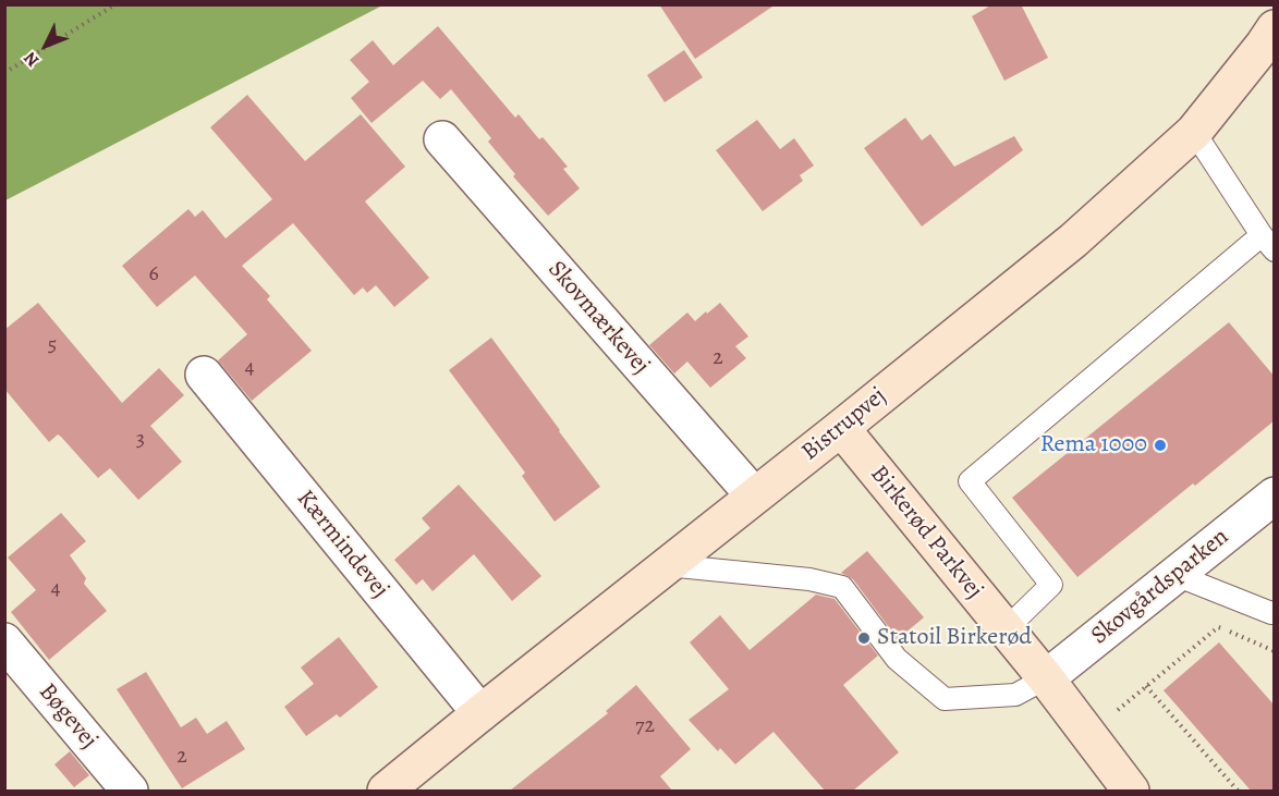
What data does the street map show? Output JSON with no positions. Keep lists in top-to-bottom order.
{
  "streets": {
    "main road": ["Bistrupvej", "Birkerød Parkvej"],
    "street": [
      "Skovmærkevej",
      "Kærmindevej",
      "Skovgårdsparken",
      "Bøgevej"
    ]
  },
  "crossings": [
    ["Skovmærkevej", "Bistrupvej"],
    ["Bistrupvej", "Birkerød Parkvej"],
    ["Bistrupvej", "Kærmindevej"],
    ["Birkerød Parkvej", "Skovgårdsparken"]
  ],
  "places": ["Rema 1000", "Statoil Birkerød"],
  "house_numbers": [
    "6",
    "5",
    "2",
    "4",
    "3",
    "4",
    "72",
    "2"
  ],
  "north": "bottom left"
}
